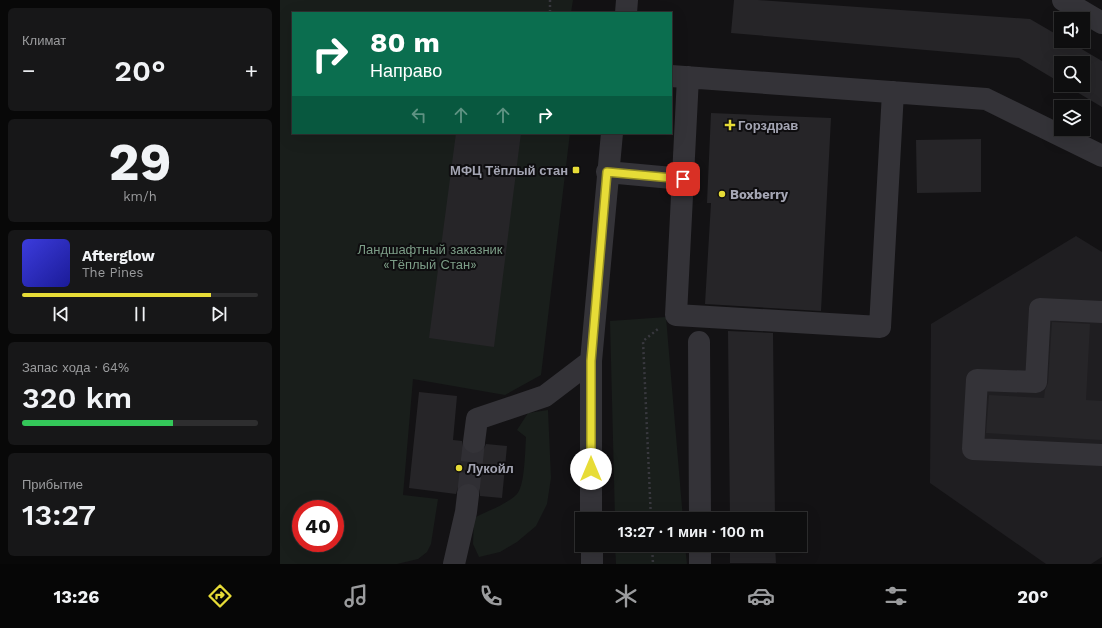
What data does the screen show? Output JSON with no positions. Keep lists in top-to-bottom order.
{
  "parks": ["Ландшафтный заказник «Тёплый Стан»"],
  "places": {
    "health": ["Горздрав"],
    "transit": ["МФЦ Тёплый стан"],
    "other": ["Boxberry", "Лукойл"]
  },
  "page": {
    "tile": [
      "Климат",
      ["29", "km/h"],
      ["Запас хода · 64%", "320 km"],
      ["Прибытие", "13:27"]
    ],
    "turn": ["80 m", "Направо"],
    "heat": ["−", "20°", "+"],
    "song": ["Afterglow", "The Pines"],
    "limit": "40",
    "trip": "13:27 · 1 мин · 100 m",
    "tabs": ["13:26", "20°"]
  }
}
